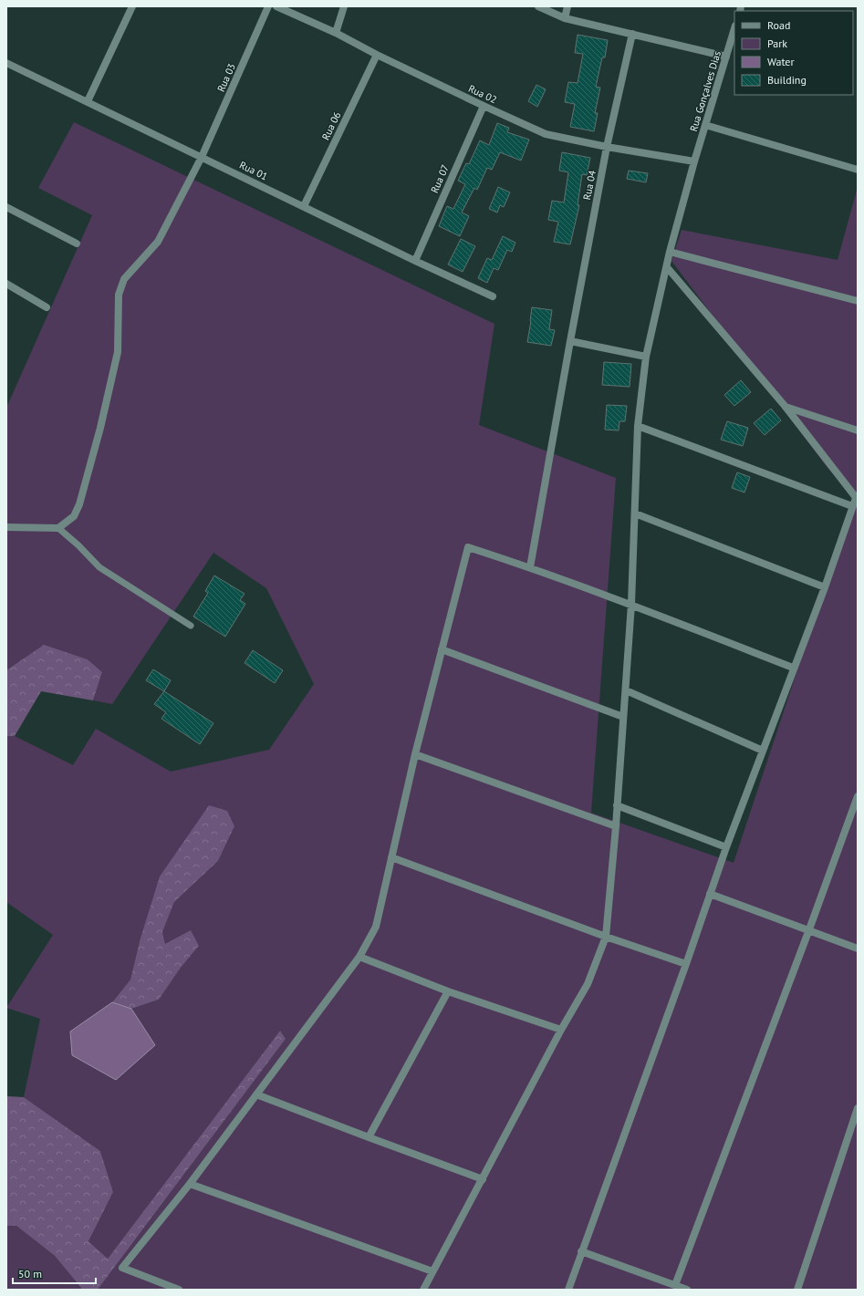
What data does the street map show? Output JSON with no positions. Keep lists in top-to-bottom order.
{
  "streets": {
    "street": [
      "Rua 03",
      "Rua Gonçalves Dias",
      "Rua 02",
      "Rua 06",
      "Rua 01",
      "Rua 07",
      "Rua 04"
    ]
  },
  "crossings": [
    ["Rua 03", "Rua 01"],
    ["Rua Gonçalves Dias", "Rua 02"],
    ["Rua 02", "Rua 06"],
    ["Rua 02", "Rua 07"],
    ["Rua 02", "Rua 04"],
    ["Rua 06", "Rua 01"],
    ["Rua 01", "Rua 07"]
  ],
  "legend": [
    "Road",
    "Park",
    "Water",
    "Building"
  ],
  "scale_bar": "50 m"
}
